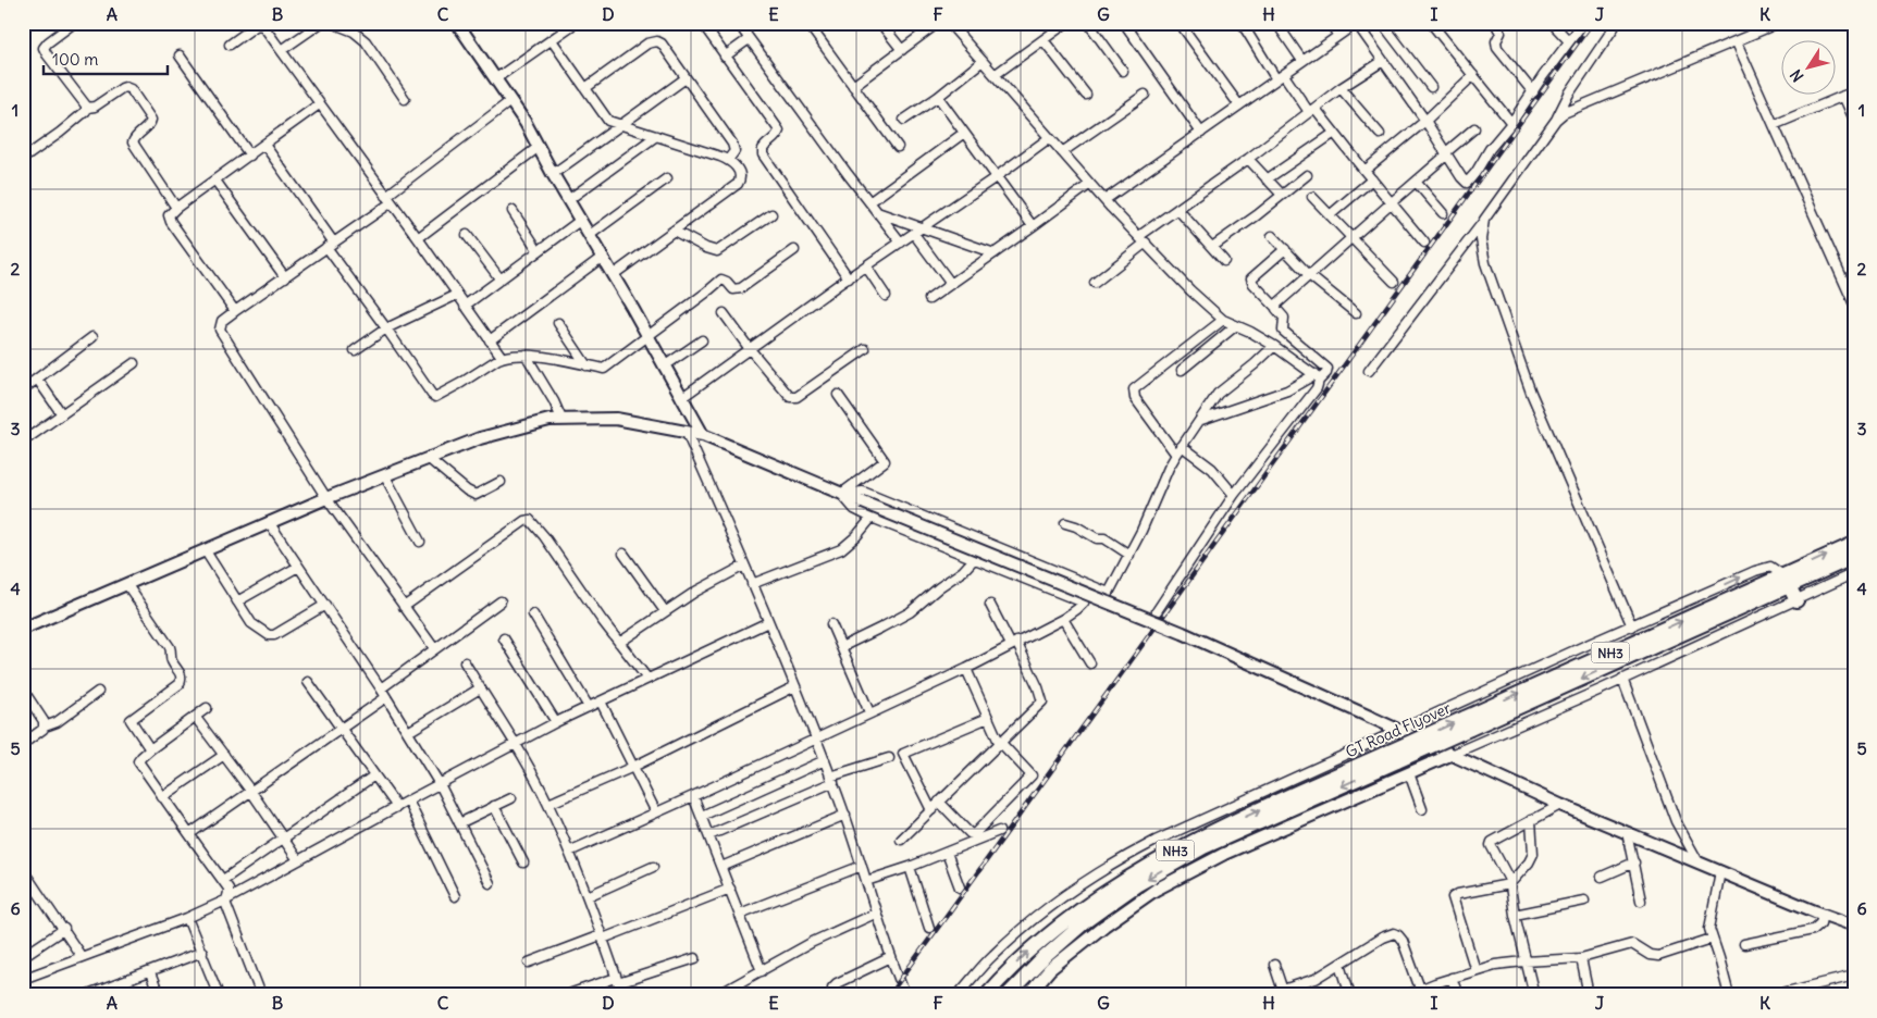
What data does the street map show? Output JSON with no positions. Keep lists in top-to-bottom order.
{
  "streets": {
    "highway": ["NH3", "GT Road Flyover"]
  },
  "scale_bar": "100 m",
  "north": "bottom left",
  "grid": {
    "columns": [
      "A",
      "B",
      "C",
      "D",
      "E",
      "F",
      "G",
      "H",
      "I",
      "J",
      "K"
    ],
    "rows": [
      "1",
      "2",
      "3",
      "4",
      "5",
      "6"
    ]
  }
}
